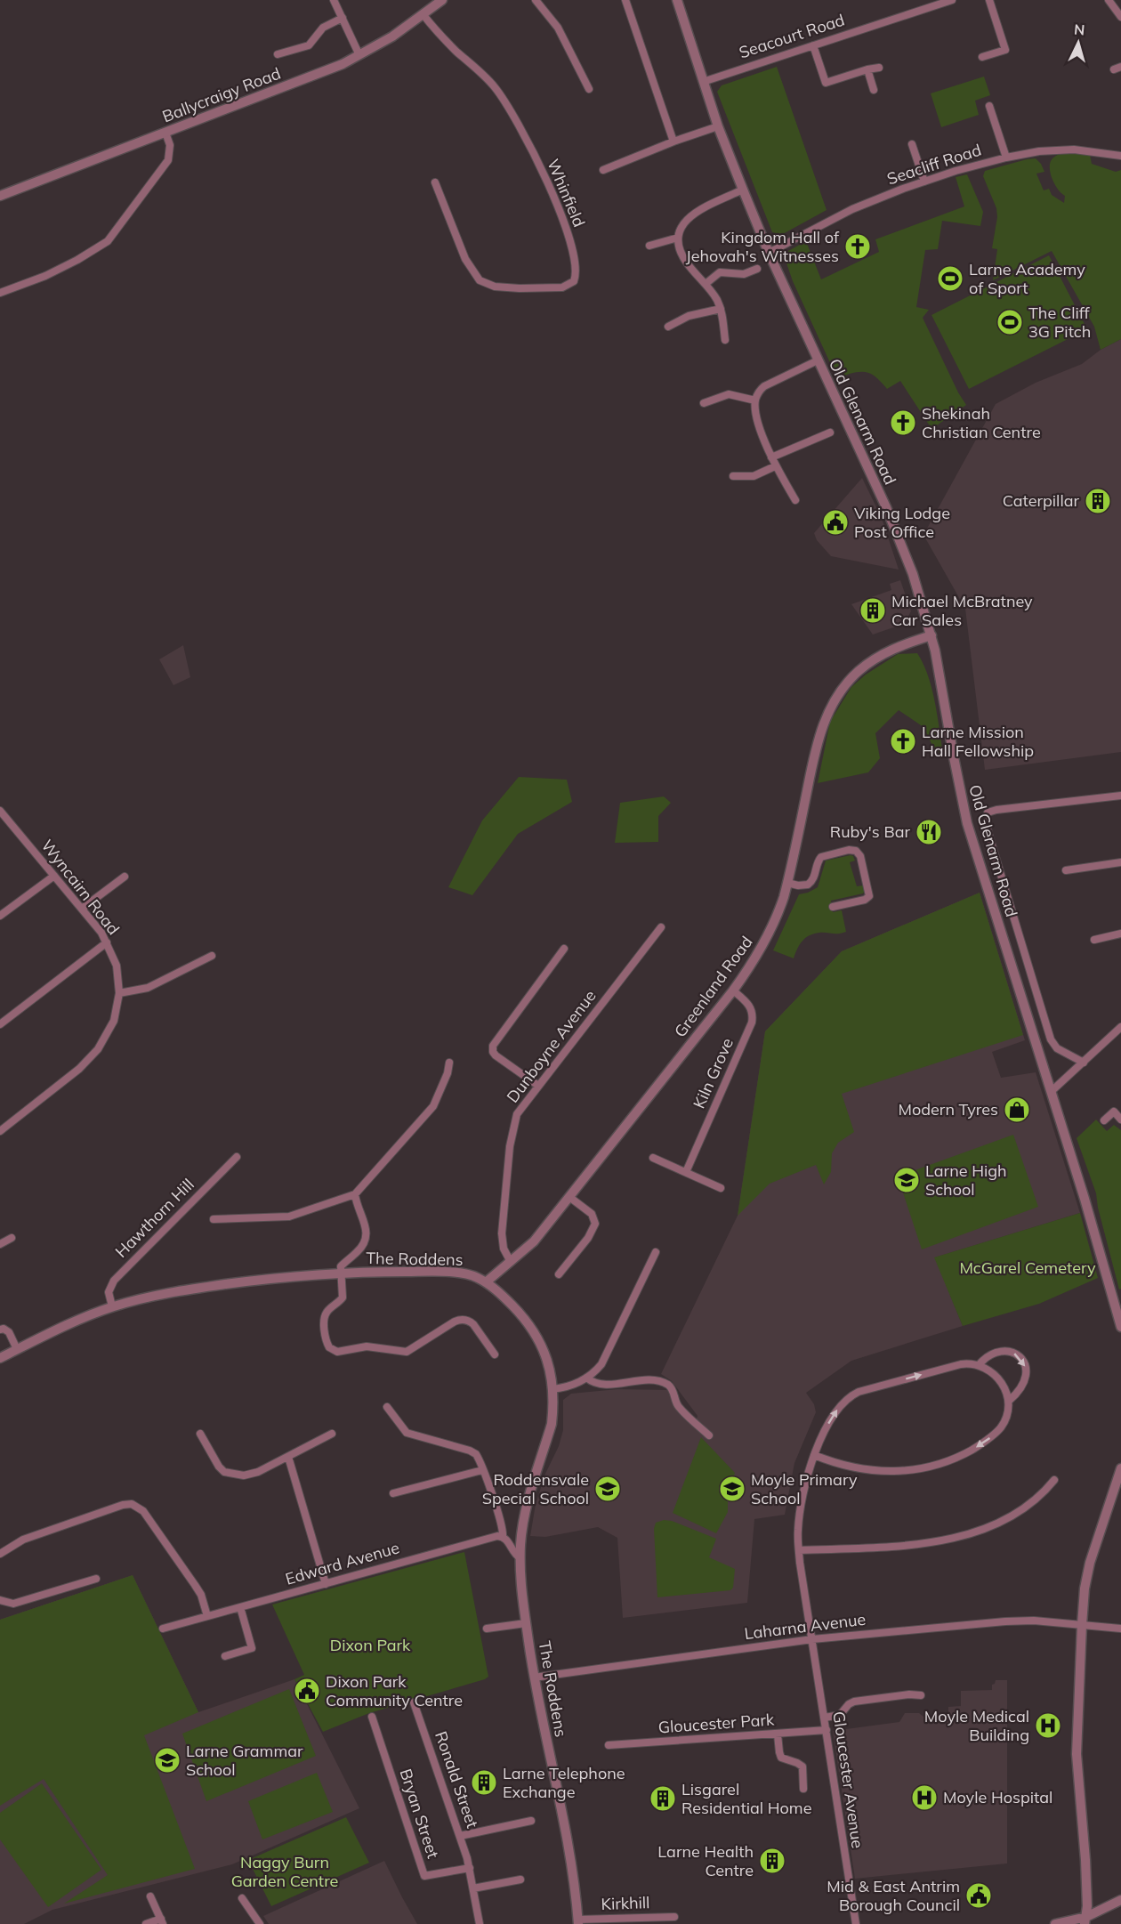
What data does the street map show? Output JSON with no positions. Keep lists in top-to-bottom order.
{
  "streets": {
    "street": [
      "Seacourt Road",
      "Ballycraigy Road",
      "Seacliff Road",
      "Whinfield",
      "Old Glenarm Road",
      "Wyncairn Road",
      "Greenland Road",
      "Dunboyne Avenue",
      "Kiln Grove",
      "Hawthorn Hill",
      "The Roddens",
      "Edward Avenue",
      "Laharna Avenue",
      "Gloucester Park",
      "Ronald Street",
      "Gloucester Avenue",
      "Bryan Street",
      "Kirkhill"
    ]
  },
  "crossings": [
    ["Seacourt Road", "Old Glenarm Road"],
    ["Ballycraigy Road", "Whinfield"],
    ["Seacliff Road", "Old Glenarm Road"],
    ["Old Glenarm Road", "Greenland Road"],
    ["Greenland Road", "Dunboyne Avenue"],
    ["Greenland Road", "Kiln Grove"],
    ["Greenland Road", "The Roddens"],
    ["Hawthorn Hill", "The Roddens"],
    ["The Roddens", "Laharna Avenue"],
    ["The Roddens", "Kirkhill"],
    ["Laharna Avenue", "Gloucester Avenue"],
    ["Gloucester Park", "Gloucester Avenue"],
    ["Ronald Street", "Bryan Street"]
  ],
  "parks": ["McGarel Cemetery", "Dixon Park", "Naggy Burn Garden Centre"],
  "places": {
    "church": ["Kingdom Hall of Jehovah's Witnesses", "Shekinah Christian Centre", "Larne Mission Hall Fellowship"],
    "sports": ["Larne Academy of Sport", "The Cliff 3G Pitch"],
    "building": [
      "Caterpillar",
      "Michael McBratney Car Sales",
      "Larne Telephone Exchange",
      "Lisgarel Residential Home",
      "Larne Health Centre"
    ],
    "public building": ["Viking Lodge Post Office", "Dixon Park Community Centre", "Mid & East Antrim Borough Council"],
    "restaurant": ["Ruby's Bar"],
    "shop": ["Modern Tyres"],
    "school or university": [
      "Larne High School",
      "Roddensvale Special School",
      "Moyle Primary School",
      "Larne Grammar School"
    ],
    "hospital": ["Moyle Medical Building", "Moyle Hospital"]
  },
  "north": "top"
}
